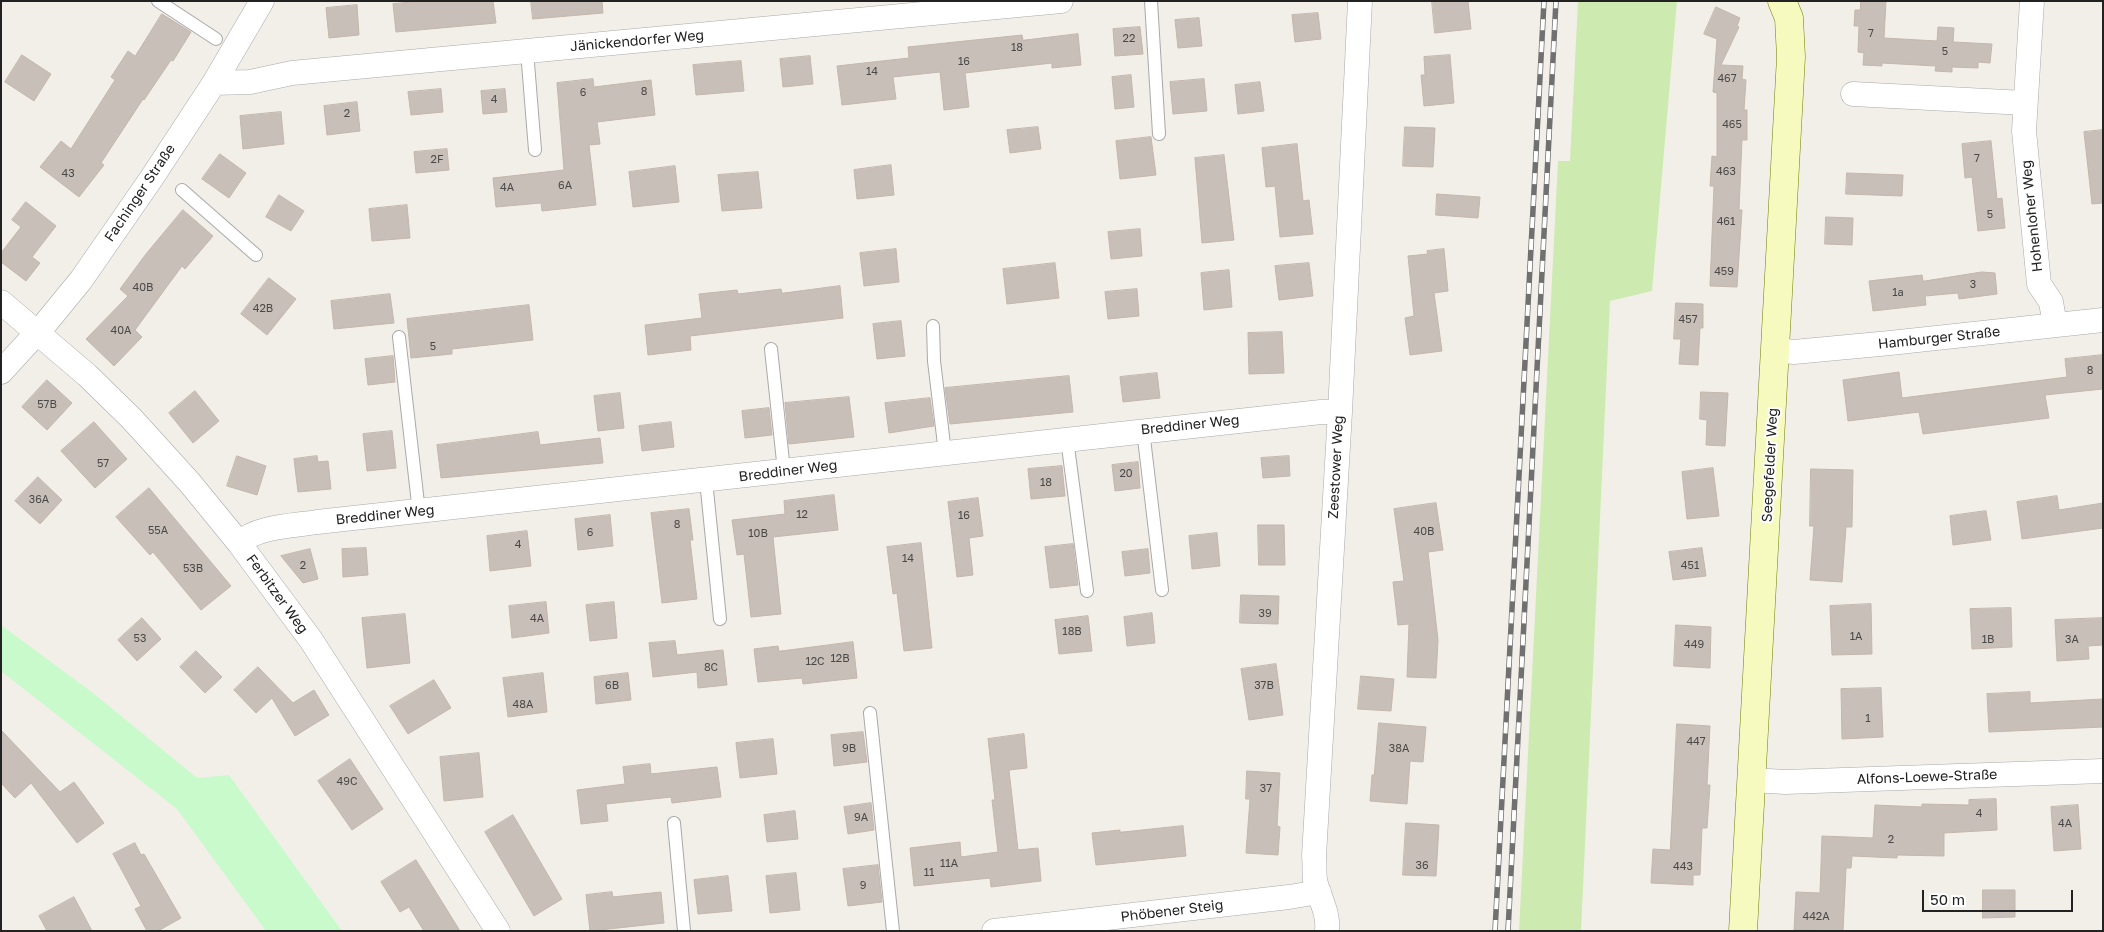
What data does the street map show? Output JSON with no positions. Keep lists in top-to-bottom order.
{
  "streets": {
    "street": [
      "Jänickendorfer Weg",
      "Fachinger Straße",
      "Hohenloher Weg",
      "Hamburger Straße",
      "Breddiner Weg",
      "Seegefelder Weg",
      "Zeestower Weg",
      "Ferbitzer Weg",
      "Alfons-Loewe-Straße",
      "Phöbener Steig"
    ]
  },
  "crossings": [
    ["Jänickendorfer Weg", "Fachinger Straße"],
    ["Fachinger Straße", "Ferbitzer Weg"],
    ["Hohenloher Weg", "Hamburger Straße"],
    ["Hamburger Straße", "Seegefelder Weg"],
    ["Breddiner Weg", "Zeestower Weg"],
    ["Breddiner Weg", "Ferbitzer Weg"],
    ["Seegefelder Weg", "Alfons-Loewe-Straße"],
    ["Zeestower Weg", "Phöbener Steig"]
  ],
  "house_numbers": [
    "7",
    "22",
    "18",
    "5",
    "16",
    "14",
    "467",
    "8",
    "6",
    "4",
    "2",
    "465",
    "7",
    "2F",
    "463",
    "43",
    "6A",
    "4A",
    "5",
    "461",
    "459",
    "3",
    "40B",
    "1a",
    "42B",
    "457",
    "40A",
    "5",
    "8",
    "57B",
    "57",
    "20",
    "18",
    "36A",
    "12",
    "16",
    "8",
    "55A",
    "40B",
    "6",
    "10B",
    "4",
    "14",
    "2",
    "451",
    "53B",
    "39",
    "4A",
    "18B",
    "1A",
    "53",
    "1B",
    "3A",
    "449",
    "12B",
    "12C",
    "8C",
    "6B",
    "37B",
    "48A",
    "1",
    "447",
    "9B",
    "38A",
    "49C",
    "37",
    "4",
    "9A",
    "4A",
    "2",
    "11A",
    "36",
    "443",
    "11",
    "9",
    "442A"
  ],
  "scale_bar": "50 m"
}
